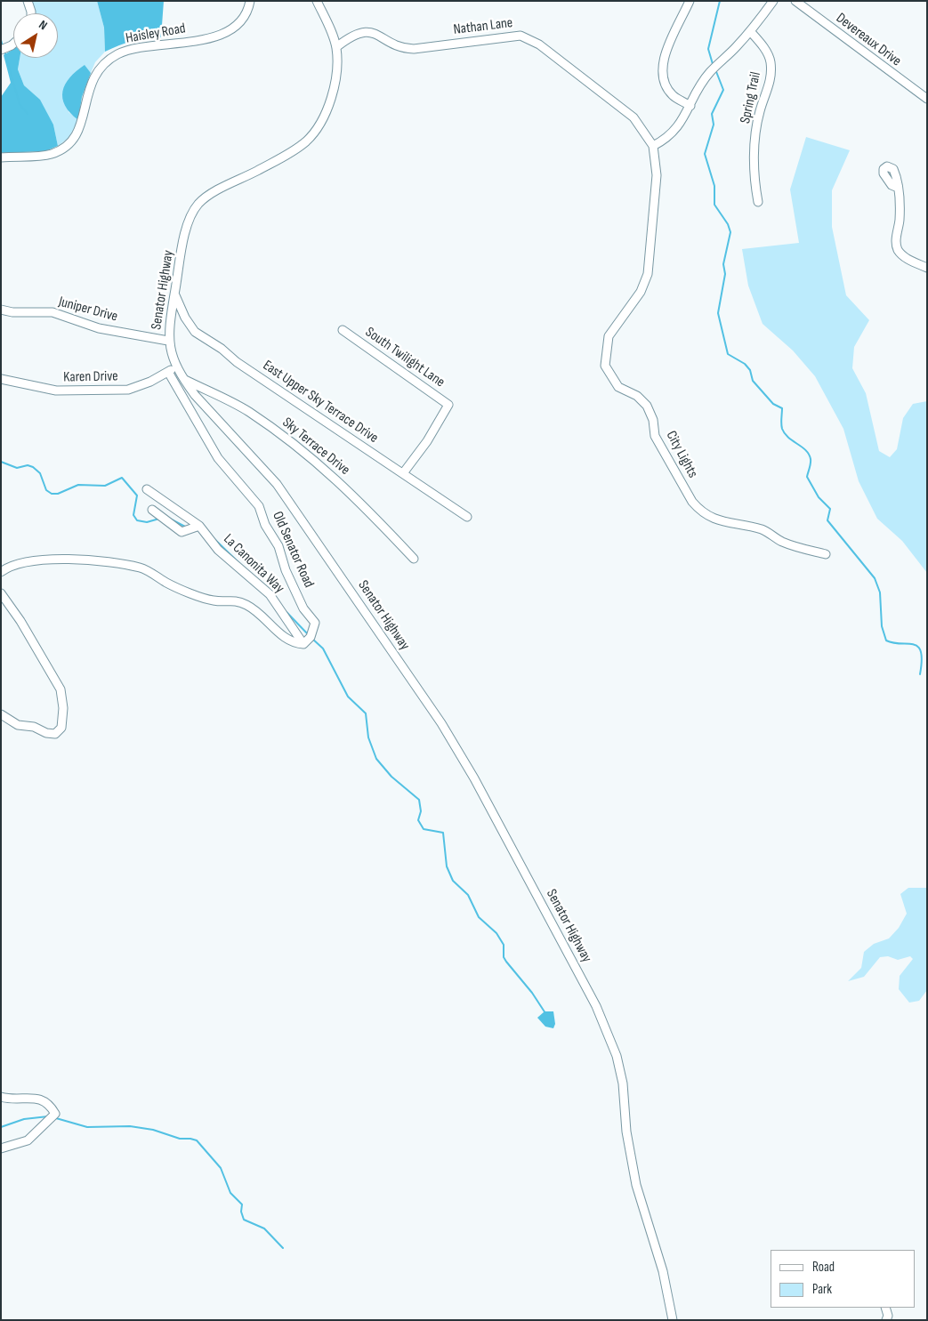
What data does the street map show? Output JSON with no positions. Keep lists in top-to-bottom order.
{
  "streets": {
    "street": [
      "Nathan Lane",
      "Haisley Road",
      "Devereaux Drive",
      "Spring Trail",
      "Senator Highway",
      "Juniper Drive",
      "South Twilight Lane",
      "Karen Drive",
      "East Upper Sky Terrace Drive",
      "Sky Terrace Drive",
      "City Lights",
      "Old Senator Road",
      "La Canonita Way"
    ]
  },
  "crossings": [
    ["Nathan Lane", "Senator Highway"],
    ["Nathan Lane", "City Lights"],
    ["Senator Highway", "Juniper Drive"],
    ["Senator Highway", "Karen Drive"],
    ["Senator Highway", "East Upper Sky Terrace Drive"],
    ["Senator Highway", "Sky Terrace Drive"],
    ["South Twilight Lane", "East Upper Sky Terrace Drive"],
    ["Karen Drive", "Old Senator Road"],
    ["Old Senator Road", "La Canonita Way"]
  ],
  "legend": ["Road", "Park"],
  "north": "top right"
}
